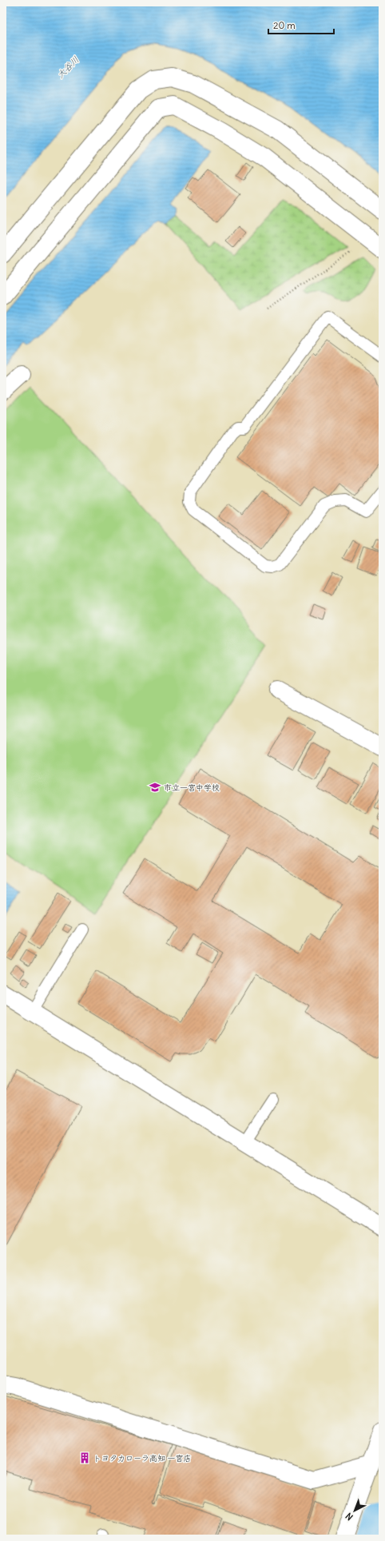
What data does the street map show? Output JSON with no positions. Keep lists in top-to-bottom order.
{
  "water": ["大谷川"],
  "places": {
    "school or university": ["市立一宮中学校"],
    "building": ["トヨタカローラ高知 一宮店"]
  },
  "scale_bar": "20 m",
  "north": "bottom left"
}
